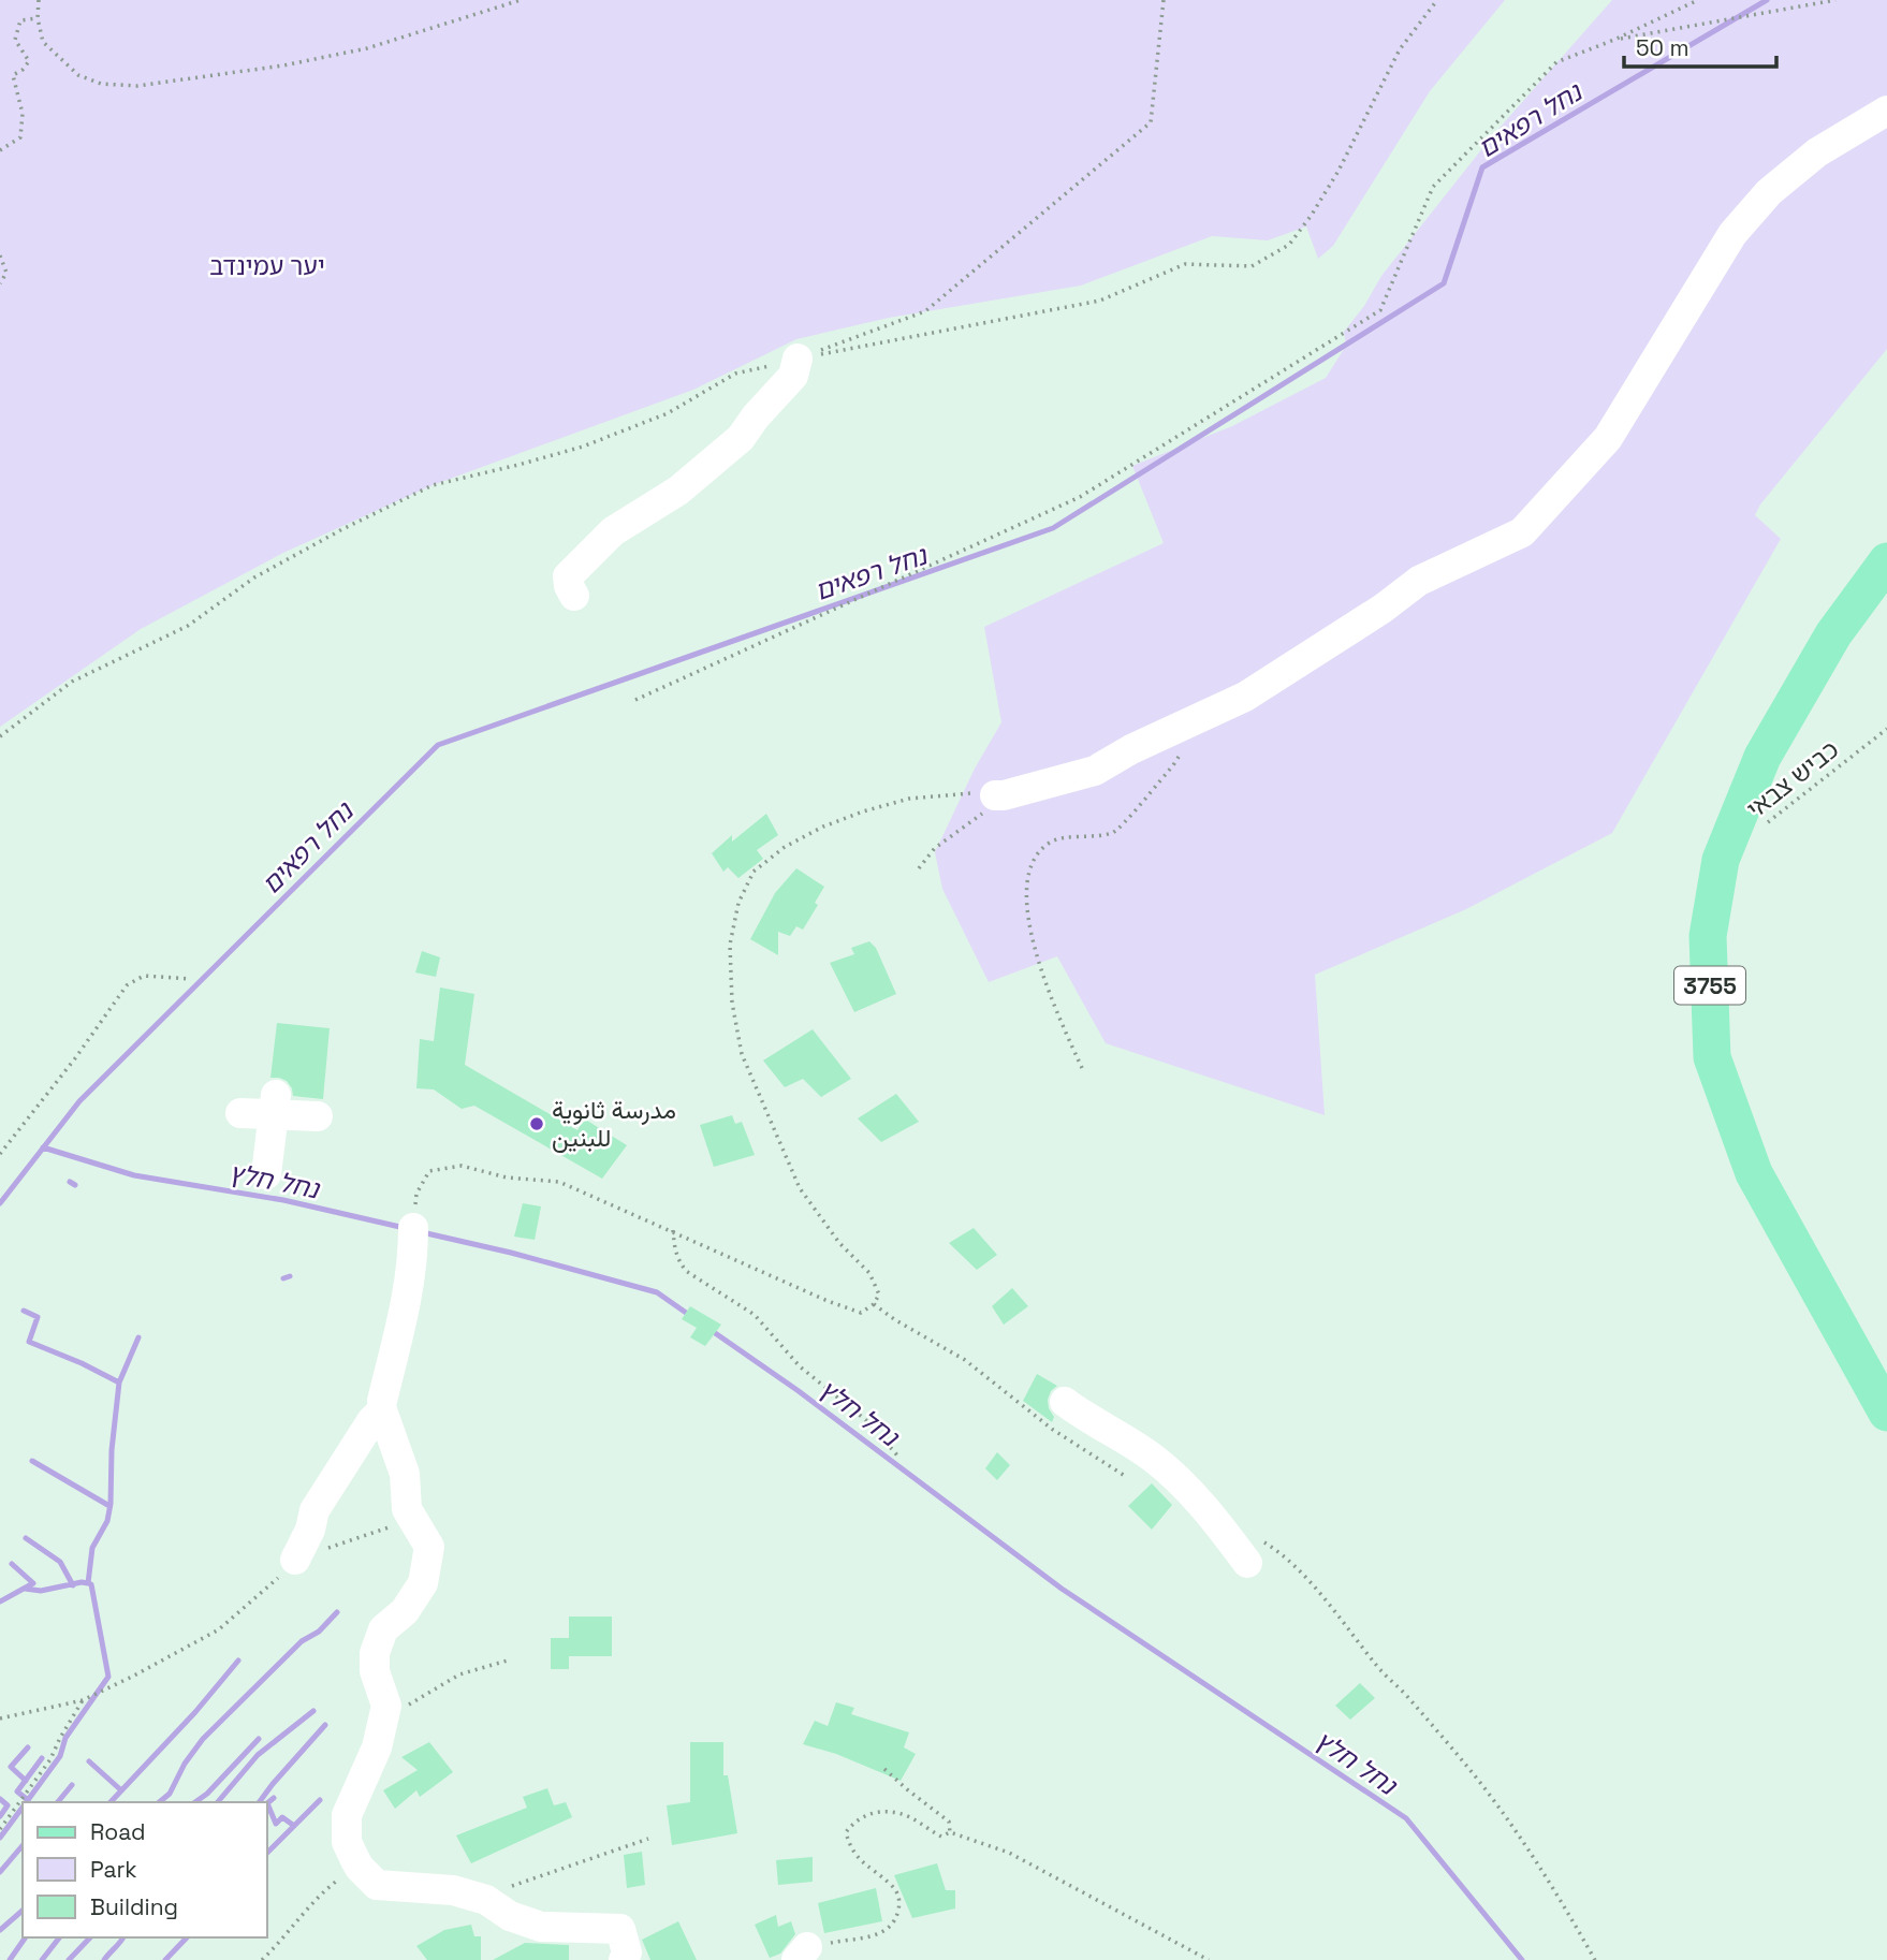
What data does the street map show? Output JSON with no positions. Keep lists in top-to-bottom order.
{
  "streets": {
    "main road": ["3755"],
    "path": ["כביש צבאי"]
  },
  "water": ["נחל רפאים", "נחל חלץ"],
  "parks": ["יער עמינדב"],
  "places": ["مدرسة ثانوية للبنين"],
  "legend": ["Road", "Park", "Building"],
  "scale_bar": "50 m"
}
